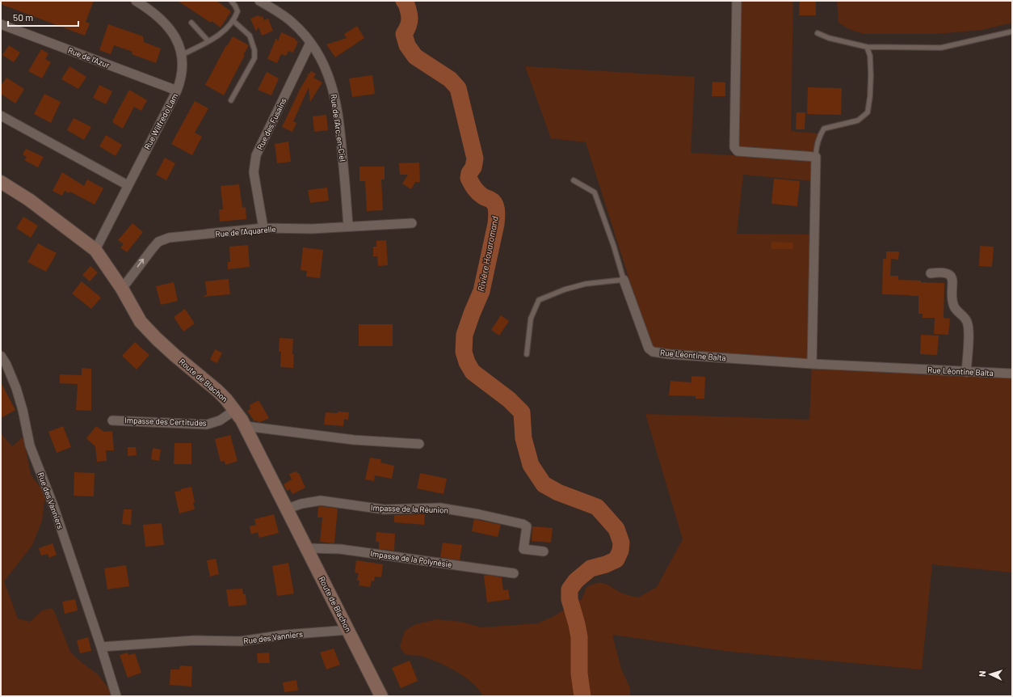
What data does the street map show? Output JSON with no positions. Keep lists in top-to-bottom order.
{
  "streets": {
    "street": [
      "Rue de l'Azur",
      "Rue Wilfredo Lam",
      "Rue des Fusains",
      "Rue de l'Arc-en-Ciel",
      "Rue de l'Aquarelle",
      "Rue Léontine Balta",
      "Route de Blachon",
      "Impasse des Certitudes",
      "Rue des Vanniers",
      "Impasse de la Réunion",
      "Impasse de la Polynésie"
    ]
  },
  "crossings": [
    ["Rue de l'Azur", "Rue Wilfredo Lam"],
    ["Rue Wilfredo Lam", "Route de Blachon"],
    ["Rue des Fusains", "Rue de l'Arc-en-Ciel"],
    ["Rue des Fusains", "Rue de l'Aquarelle"],
    ["Rue de l'Arc-en-Ciel", "Rue de l'Aquarelle"],
    ["Rue de l'Aquarelle", "Route de Blachon"],
    ["Route de Blachon", "Impasse des Certitudes"],
    ["Route de Blachon", "Rue des Vanniers"],
    ["Route de Blachon", "Impasse de la Réunion"],
    ["Route de Blachon", "Impasse de la Polynésie"]
  ],
  "one_way": ["Rue de l'Aquarelle"],
  "water": ["Rivière Houaromand"],
  "scale_bar": "50 m",
  "north": "left"
}
